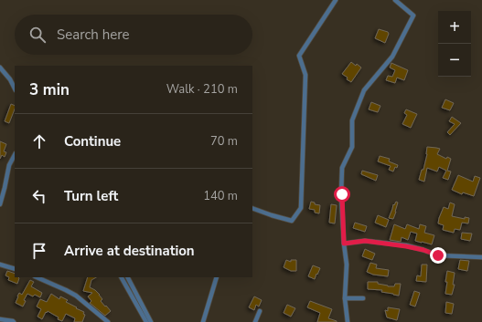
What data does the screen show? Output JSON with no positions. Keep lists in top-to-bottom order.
{
  "page": {
    "map_buttons": ["+", "−"],
    "search": "Search here",
    "heading": ["3 min", "Walk · 210 m"],
    "list": [
      ["Continue", "70 m"],
      ["Turn left", "140 m"],
      "Arrive at destination"
    ]
  }
}
